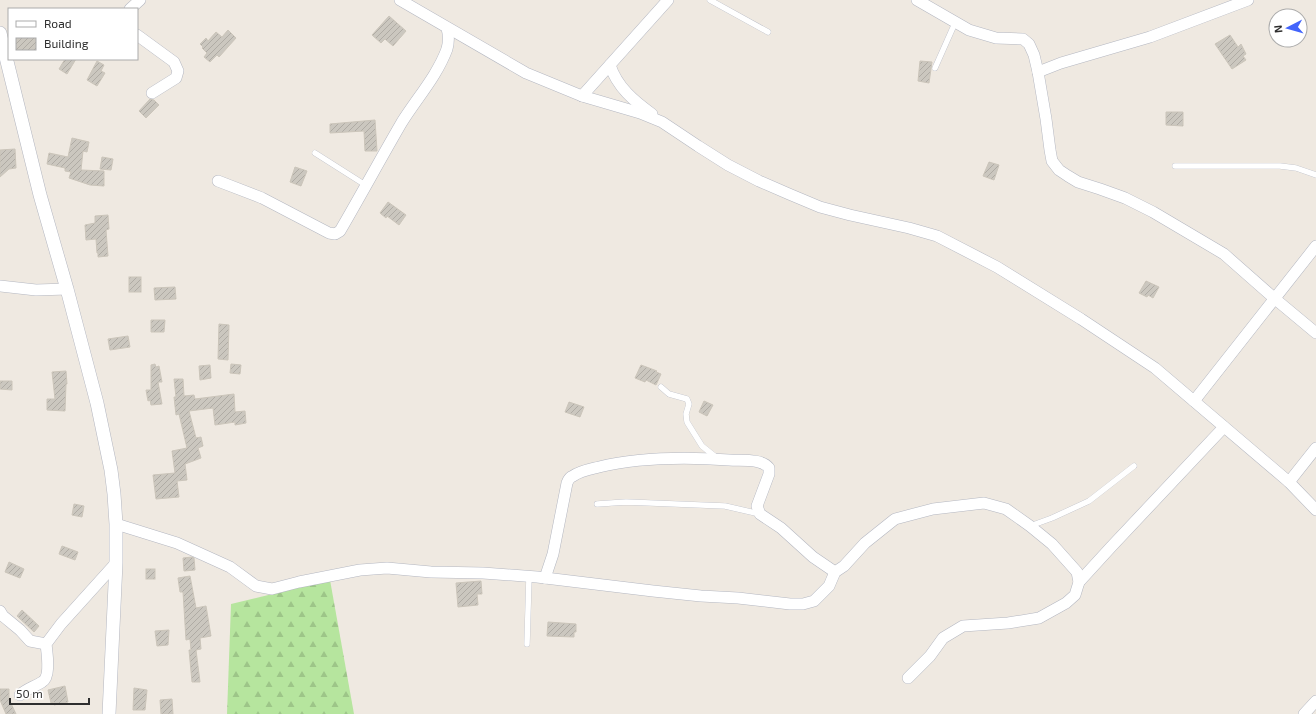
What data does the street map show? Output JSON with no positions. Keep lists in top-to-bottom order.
{
  "legend": ["Road", "Building"],
  "scale_bar": "50 m",
  "north": "left"
}
